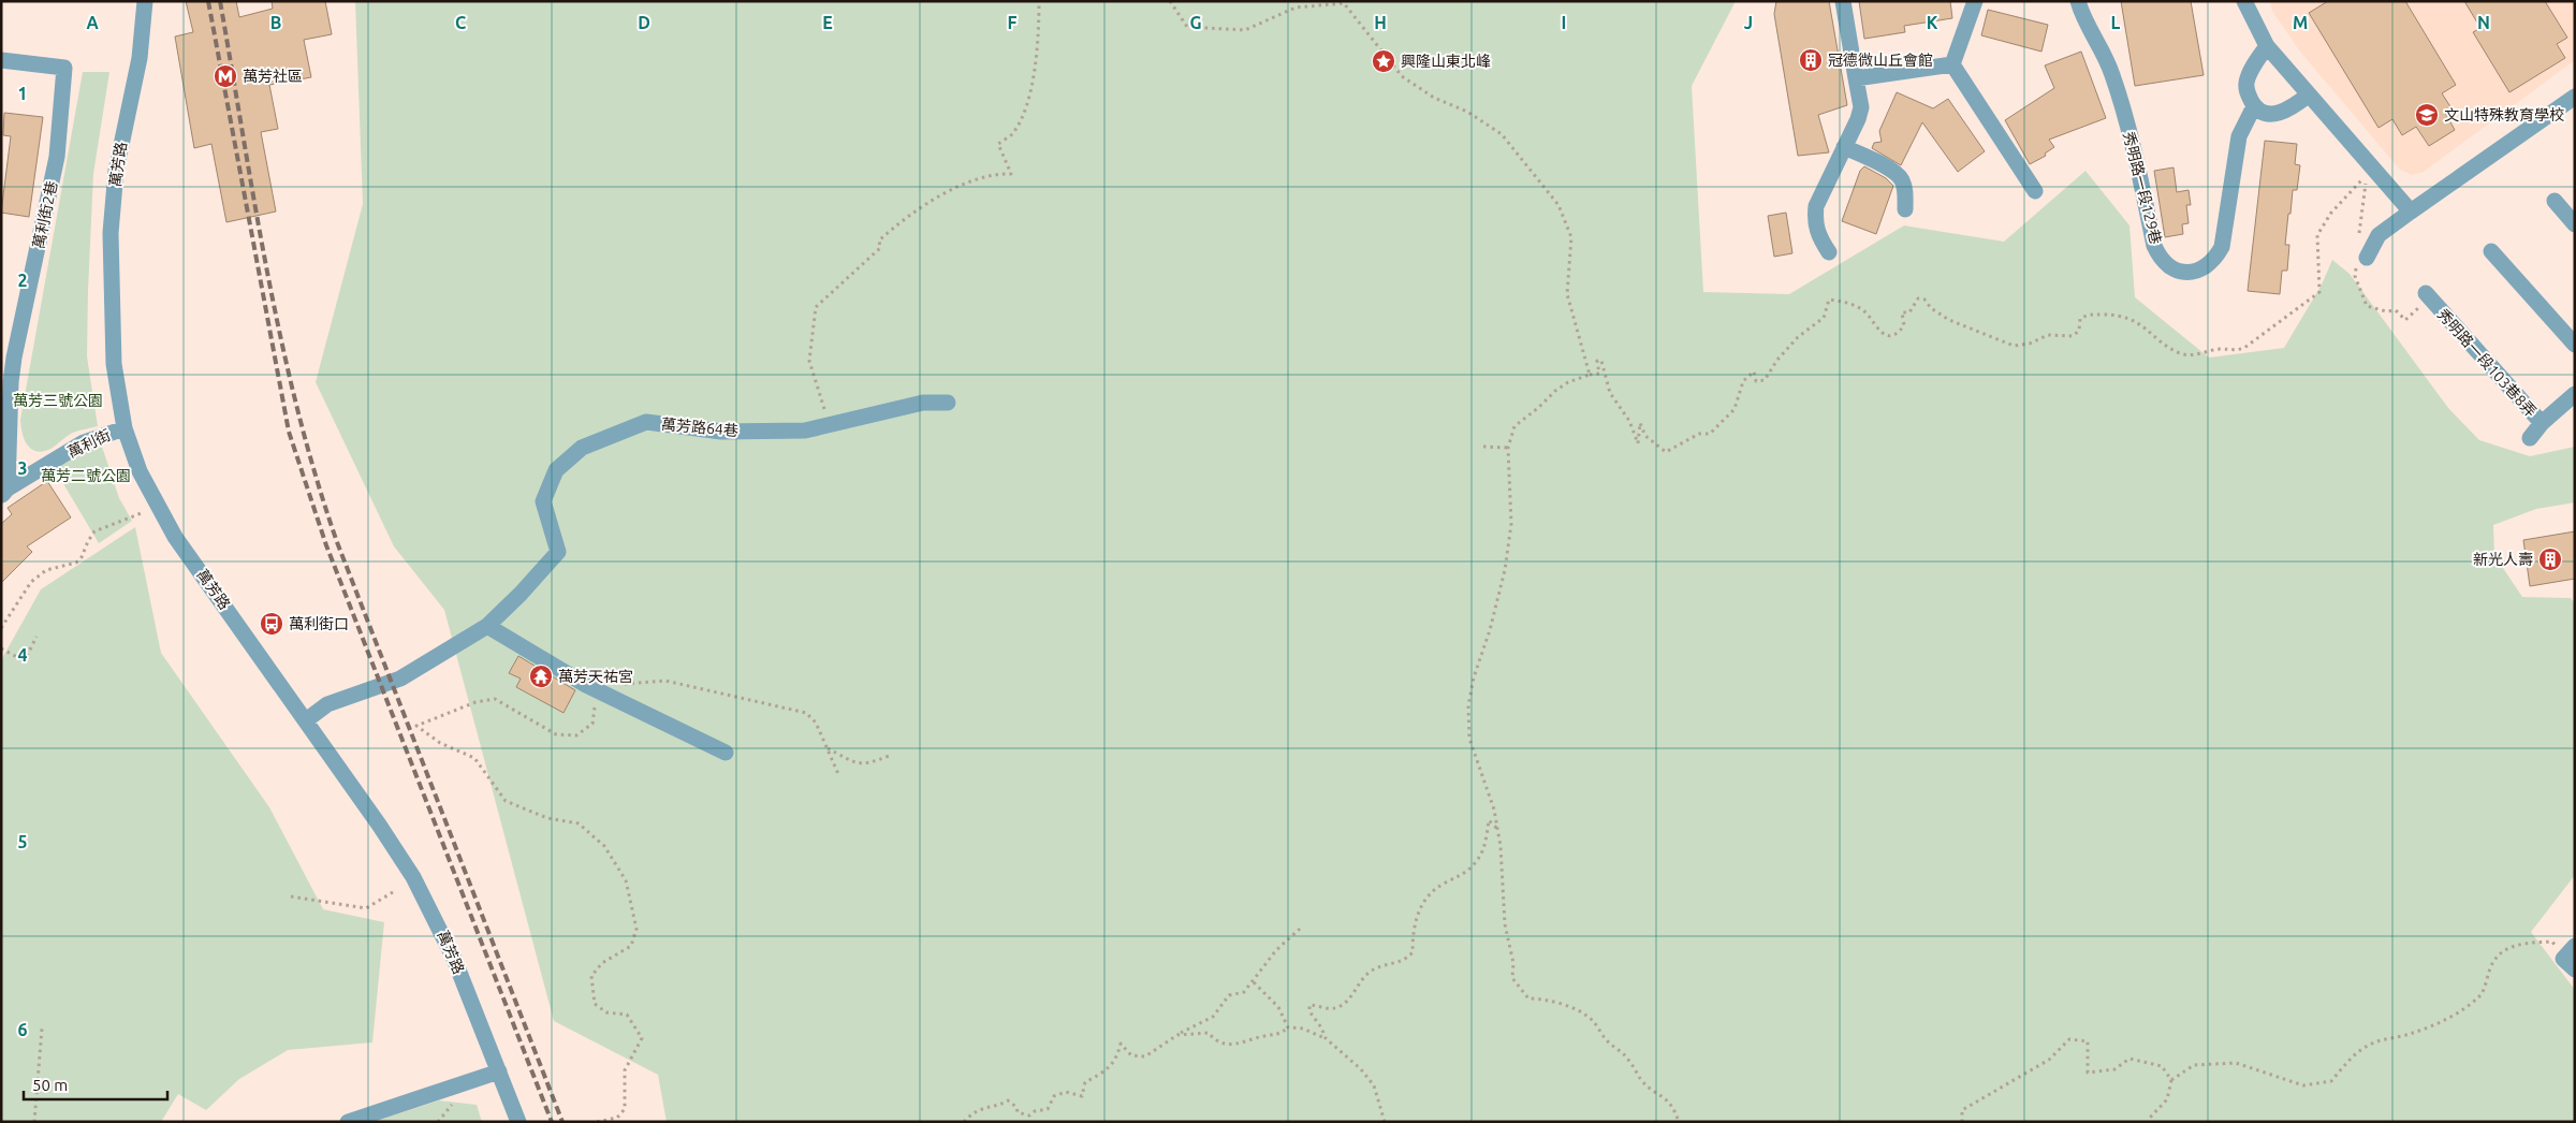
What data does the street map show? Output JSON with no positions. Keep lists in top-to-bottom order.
{
  "streets": {
    "street": [
      "萬芳路",
      "秀明路一段129巷",
      "萬利街2巷",
      "秀明路一段103巷8弄",
      "萬芳路64巷",
      "萬利街"
    ]
  },
  "crossings": [
    ["萬芳路", "萬芳路64巷"],
    ["萬芳路", "萬利街"],
    ["萬利街2巷", "萬利街"]
  ],
  "parks": ["萬芳三號公園", "萬芳二號公園"],
  "places": {
    "building": ["冠德微山丘會館", "新光人壽"],
    "place": ["興隆山東北峰"],
    "metro station": ["萬芳社區"],
    "school or university": ["文山特殊教育學校"],
    "bus stop": ["萬利街口"],
    "temple": ["萬芳天祐宮"]
  },
  "scale_bar": "50 m",
  "grid": {
    "columns": [
      "A",
      "B",
      "C",
      "D",
      "E",
      "F",
      "G",
      "H",
      "I",
      "J",
      "K",
      "L",
      "M",
      "N"
    ],
    "rows": [
      "1",
      "2",
      "3",
      "4",
      "5",
      "6"
    ]
  }
}
